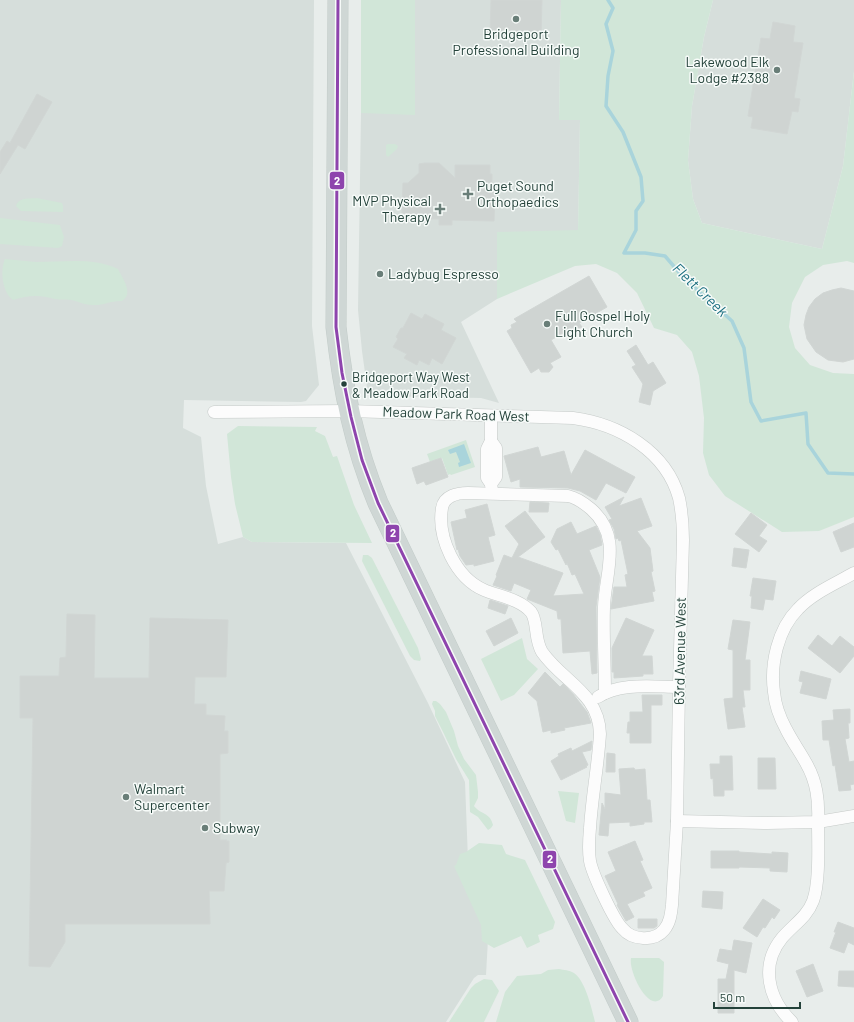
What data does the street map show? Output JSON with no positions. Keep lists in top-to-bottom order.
{
  "streets": {
    "street": ["Meadow Park Road West", "63rd Avenue West"]
  },
  "crossings": [
    ["Meadow Park Road West", "63rd Avenue West"]
  ],
  "water": ["Flett Creek"],
  "places": {
    "other": [
      "Bridgeport Professional Building",
      "Lakewood Elk Lodge #2388",
      "Ladybug Espresso",
      "Full Gospel Holy Light Church",
      "Bridgeport Way West & Meadow Park Road",
      "Walmart Supercenter",
      "Subway"
    ],
    "health": ["Puget Sound Orthopaedics", "MVP Physical Therapy"]
  },
  "lines": ["transit line 2"],
  "scale_bar": "50 m"
}
